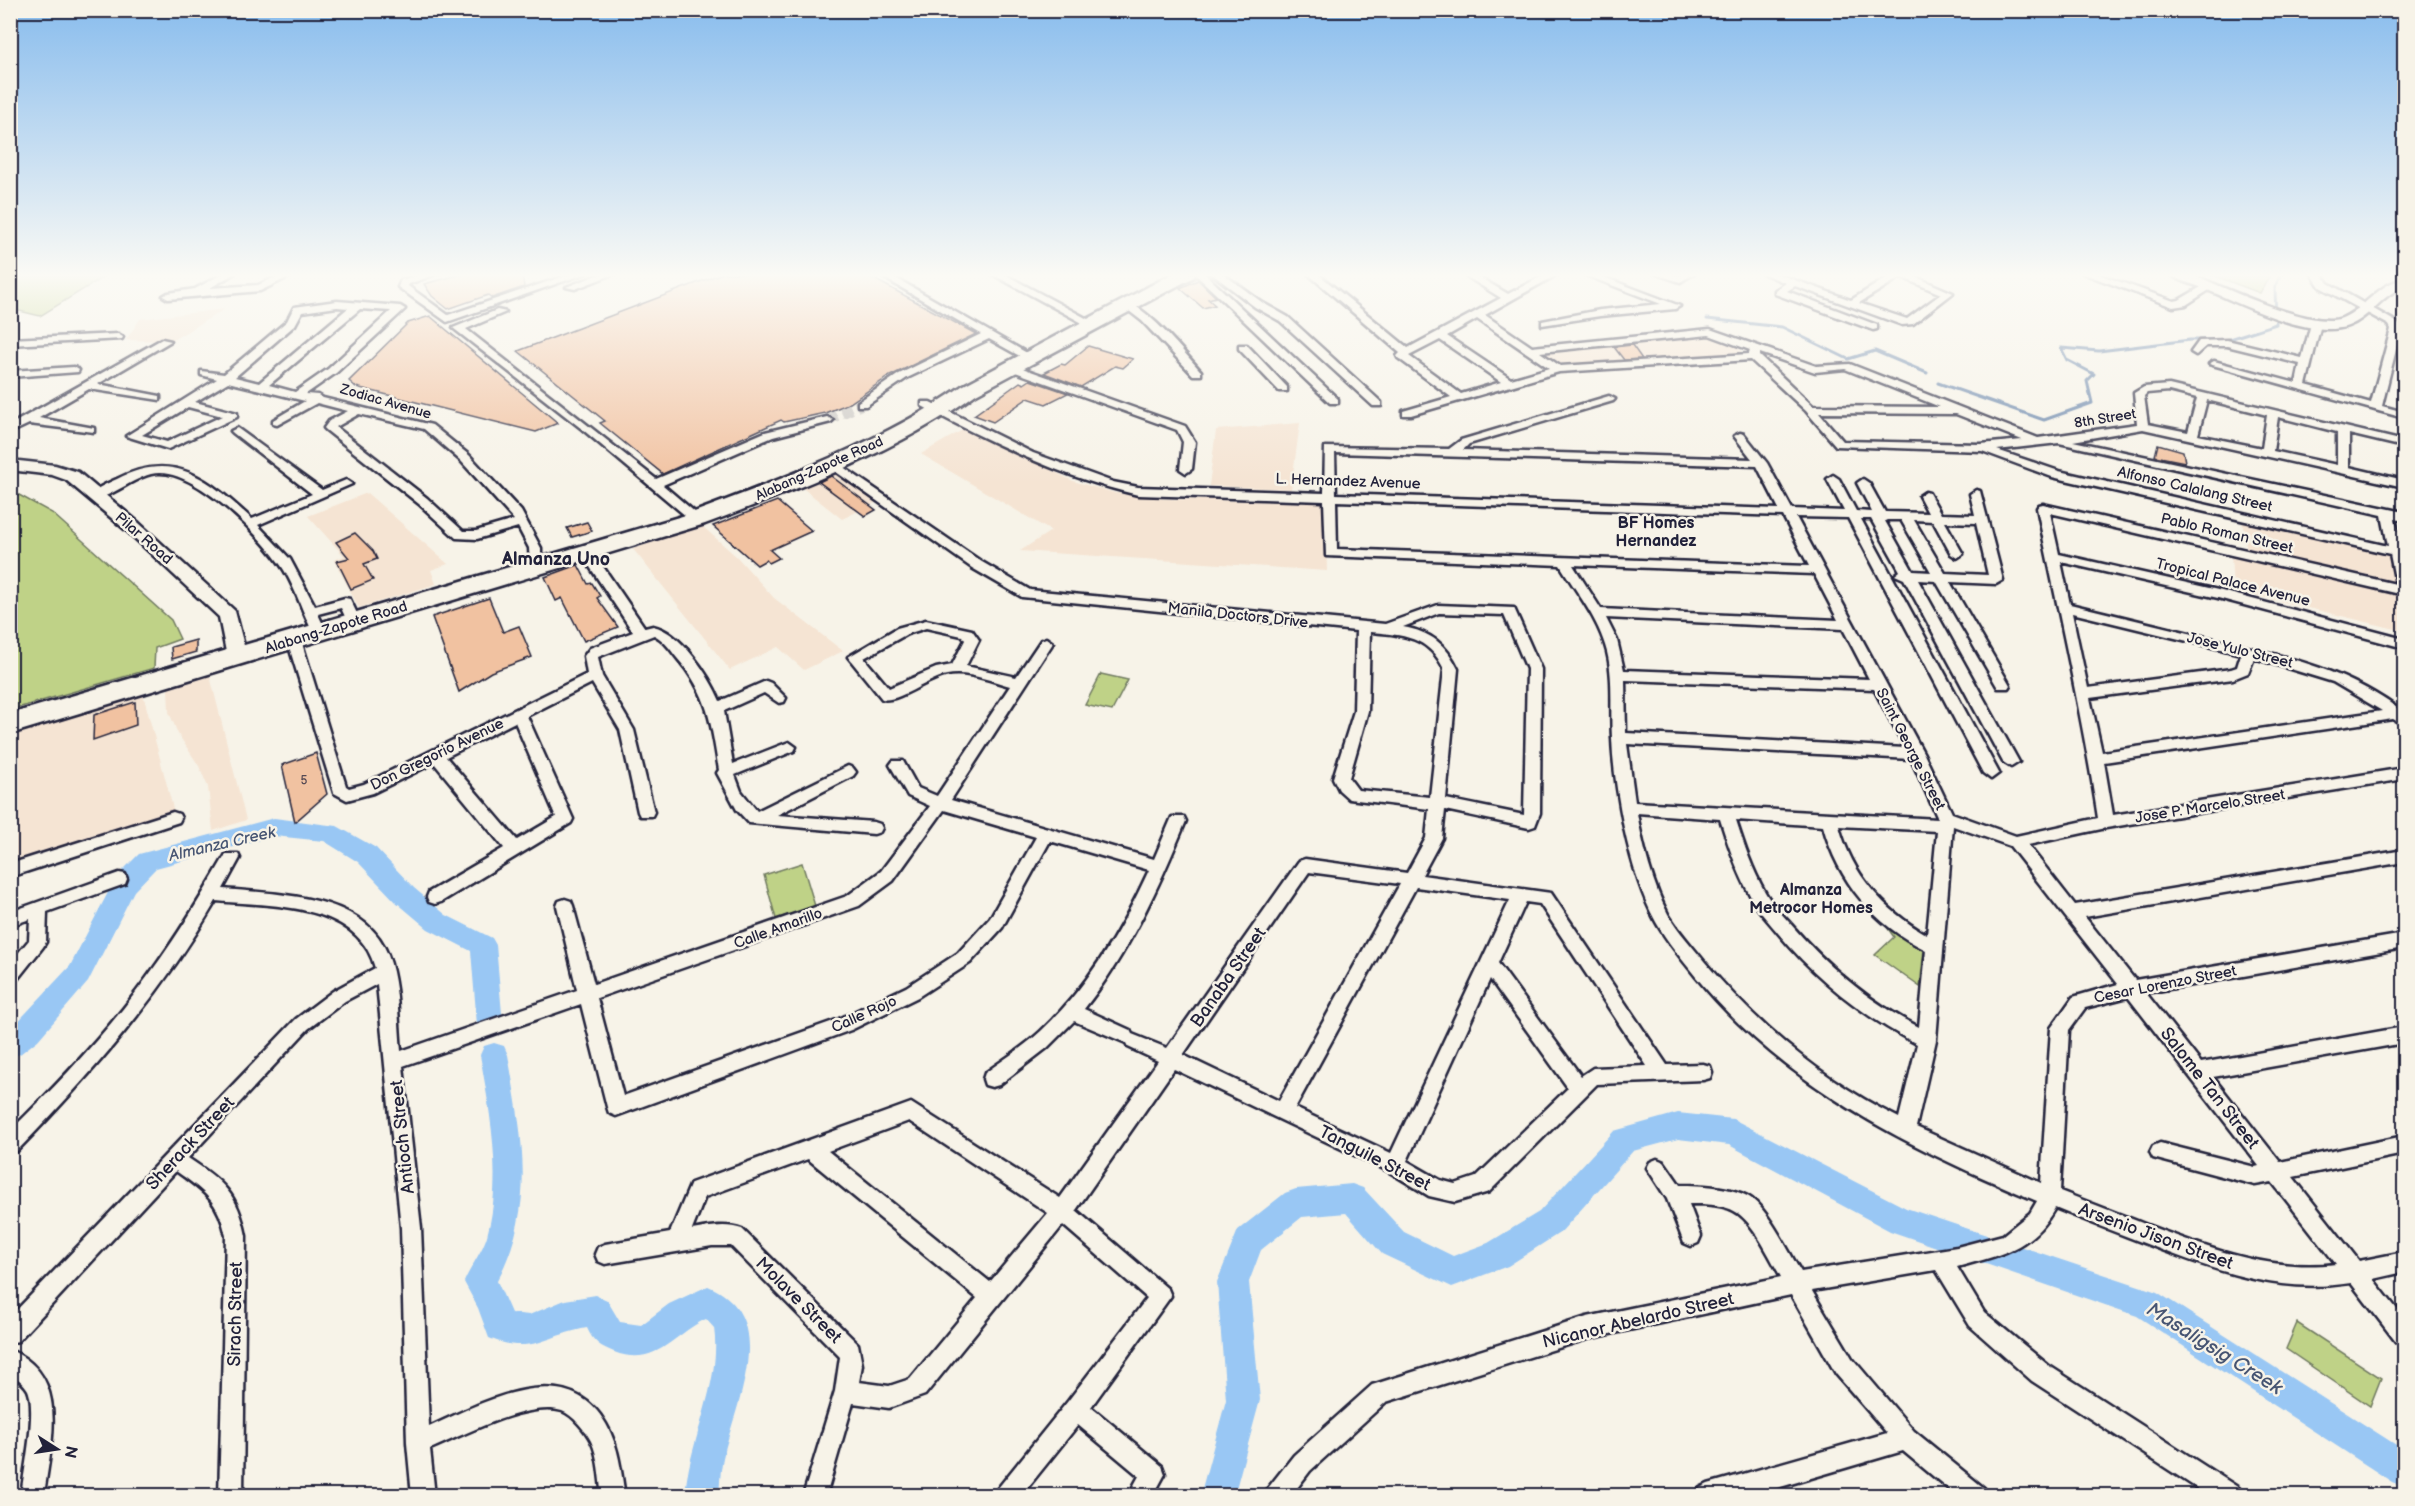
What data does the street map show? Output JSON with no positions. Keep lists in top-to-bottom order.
{
  "streets": {
    "highway": ["Alabang-Zapote Road"],
    "street": [
      "Zodiac Avenue",
      "8th Street",
      "L. Hernandez Avenue",
      "Alfonso Calalang Street",
      "Pablo Roman Street",
      "Pilar Road",
      "Tropical Palace Avenue",
      "Manila Doctors Drive",
      "Jose Yulo Street",
      "Saint George Street",
      "Don Gregorio Avenue",
      "Jose P. Marcelo Street",
      "Calle Amarillo",
      "Banaba Street",
      "Cesar Lorenzo Street",
      "Calle Rojo",
      "Salome Tan Street",
      "Antioch Street",
      "Sherack Street",
      "Tanguile Street",
      "Arsenio Jison Street",
      "Molave Street",
      "Sirach Street",
      "Nicanor Abelardo Street"
    ]
  },
  "crossings": [
    ["Zodiac Avenue", "Alabang-Zapote Road"],
    ["8th Street", "Alfonso Calalang Street"],
    ["Alabang-Zapote Road", "L. Hernandez Avenue"],
    ["Alabang-Zapote Road", "Pilar Road"],
    ["Alabang-Zapote Road", "Manila Doctors Drive"],
    ["Alabang-Zapote Road", "Don Gregorio Avenue"],
    ["L. Hernandez Avenue", "Saint George Street"],
    ["Pablo Roman Street", "Tropical Palace Avenue"],
    ["Manila Doctors Drive", "Banaba Street"],
    ["Manila Doctors Drive", "Tanguile Street"],
    ["Saint George Street", "Arsenio Jison Street"],
    ["Jose P. Marcelo Street", "Salome Tan Street"],
    ["Calle Amarillo", "Calle Rojo"],
    ["Calle Amarillo", "Antioch Street"],
    ["Banaba Street", "Tanguile Street"],
    ["Banaba Street", "Molave Street"],
    ["Cesar Lorenzo Street", "Salome Tan Street"],
    ["Cesar Lorenzo Street", "Arsenio Jison Street"],
    ["Cesar Lorenzo Street", "Nicanor Abelardo Street"],
    ["Salome Tan Street", "Arsenio Jison Street"],
    ["Antioch Street", "Sherack Street"],
    ["Sherack Street", "Sirach Street"]
  ],
  "districts": ["BF Homes Hernandez", "Almanza Uno", "Almanza Metrocor Homes"],
  "water": ["Almanza Creek", "Masaligsig Creek"],
  "house_numbers": ["5"],
  "north": "right"
}
